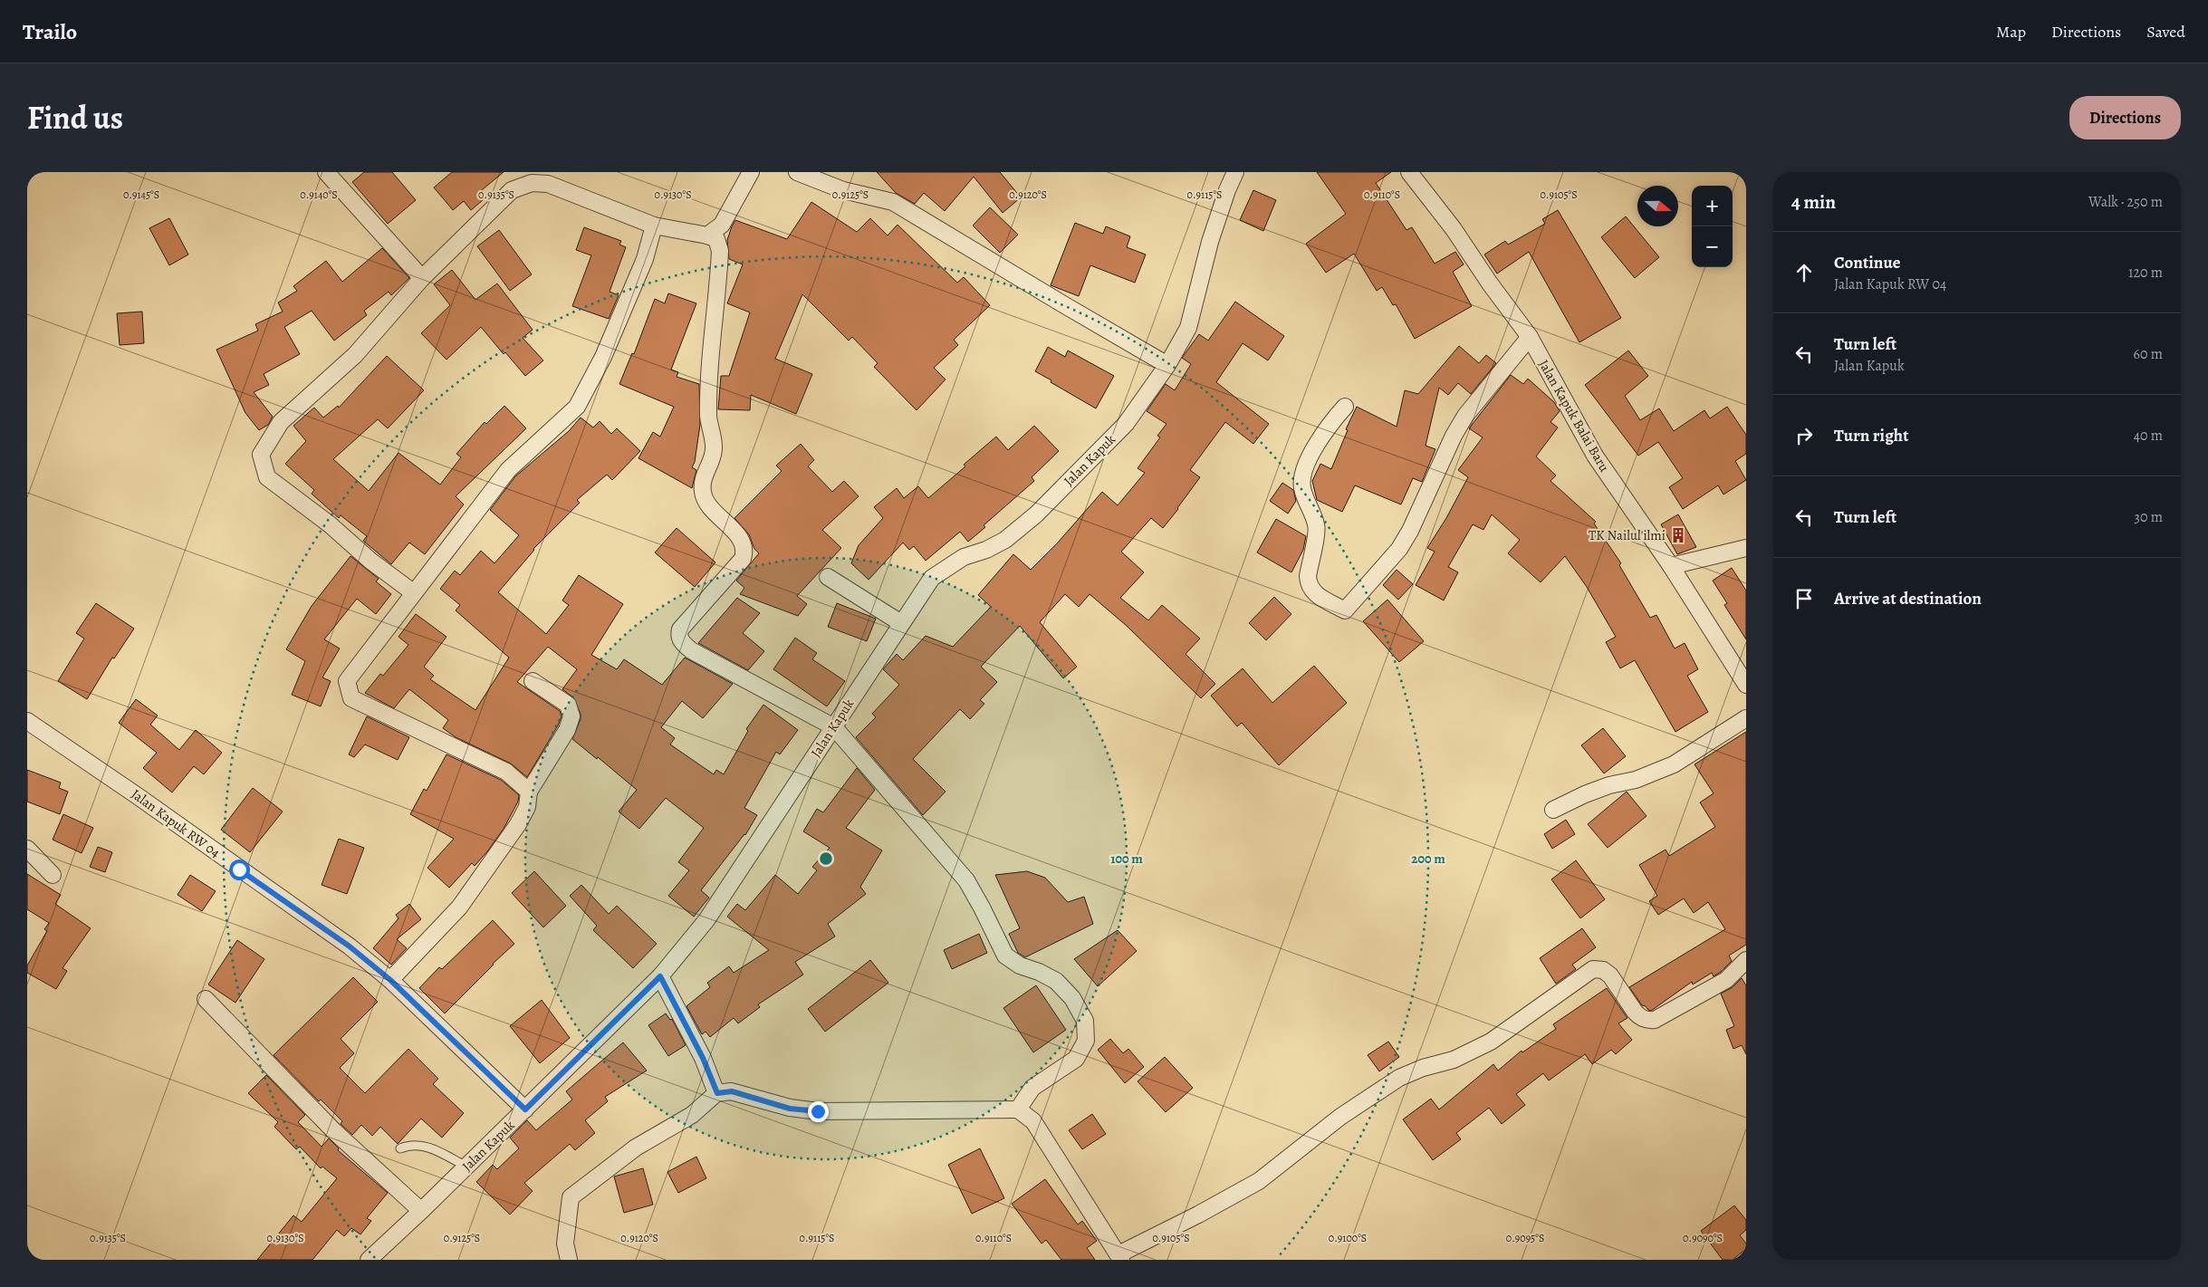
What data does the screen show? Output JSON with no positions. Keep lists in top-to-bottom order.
{
  "streets": {
    "street": ["Jalan Kapuk Balai Baru", "Jalan Kapuk", "Jalan Kapuk RW 04"]
  },
  "crossings": [
    ["Jalan Kapuk", "Jalan Kapuk RW 04"]
  ],
  "places": {
    "building": ["TK Nailul'ilmi"]
  },
  "north": "right",
  "page": {
    "header": "Trailo",
    "nav": ["Map", "Directions", "Saved"],
    "title": "Find us",
    "buttons": "Directions",
    "heading": ["4 min", "Walk · 250 m"],
    "map_buttons": ["+", "−"],
    "list": [
      ["Continue", "Jalan Kapuk RW 04", "120 m"],
      ["Turn left", "Jalan Kapuk", "60 m"],
      ["Turn right", "40 m"],
      ["Turn left", "30 m"],
      "Arrive at destination"
    ]
  },
  "coordinates": [
    "0.9145°S",
    "0.9140°S",
    "0.9135°S",
    "0.9130°S",
    "0.9125°S",
    "0.9120°S",
    "0.9115°S",
    "0.9110°S",
    "0.9105°S",
    "0.9100°S",
    "0.9095°S",
    "0.9090°S"
  ],
  "rings": ["100 m", "200 m"]
}
